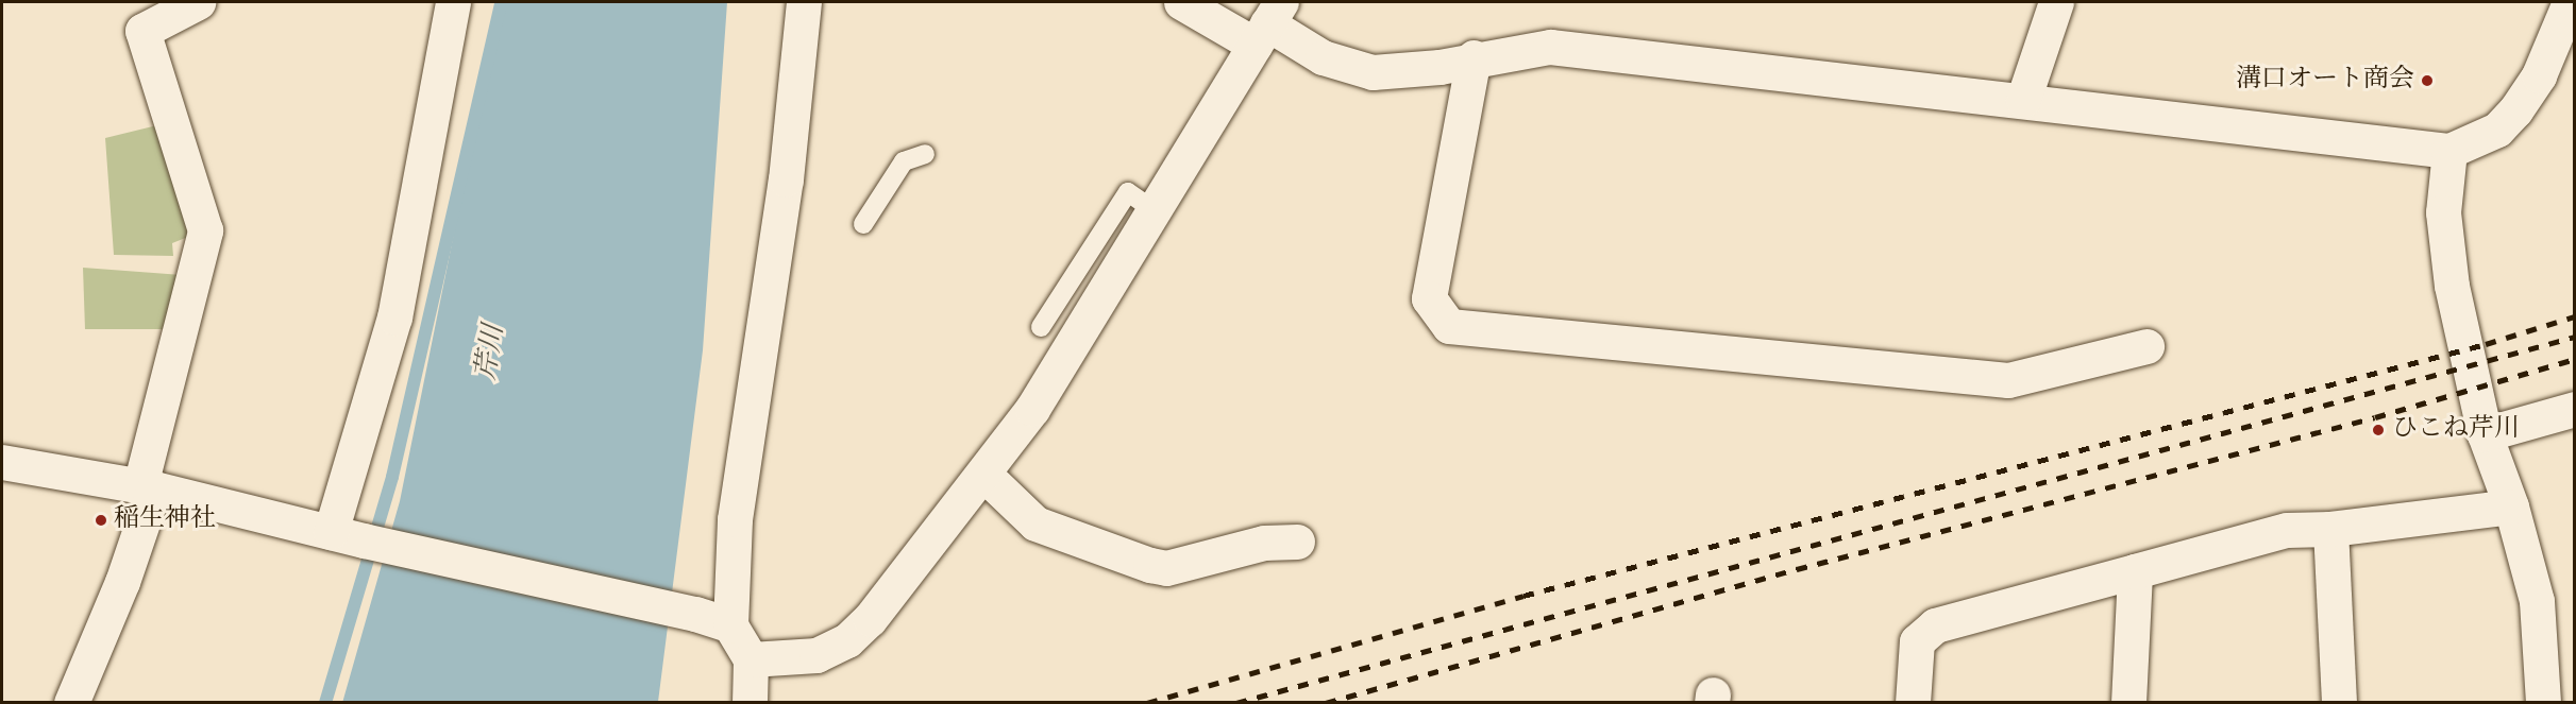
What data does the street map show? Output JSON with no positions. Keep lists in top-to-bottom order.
{
  "water": ["芹川"],
  "places": ["溝口オート商会", "ひこね芹川", "稲生神社"]
}
